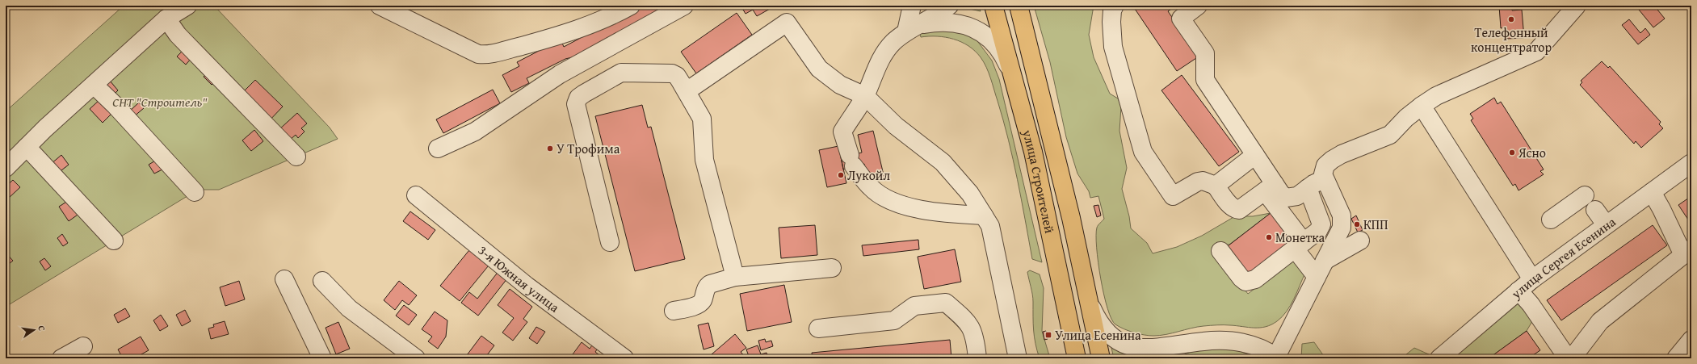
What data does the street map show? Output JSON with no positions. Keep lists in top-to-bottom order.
{
  "streets": {
    "main road": ["улица Строителей"],
    "street": ["улица Сергея Есенина", "3-я Южная улица"]
  },
  "parks": ["СНТ \"Строитель\""],
  "places": {
    "other": [
      "Телефонный концентратор",
      "У Трофима",
      "Ясно",
      "Лукойл",
      "КПП",
      "Монетка"
    ],
    "transit": ["Улица Есенина"]
  },
  "north": "right"
}
